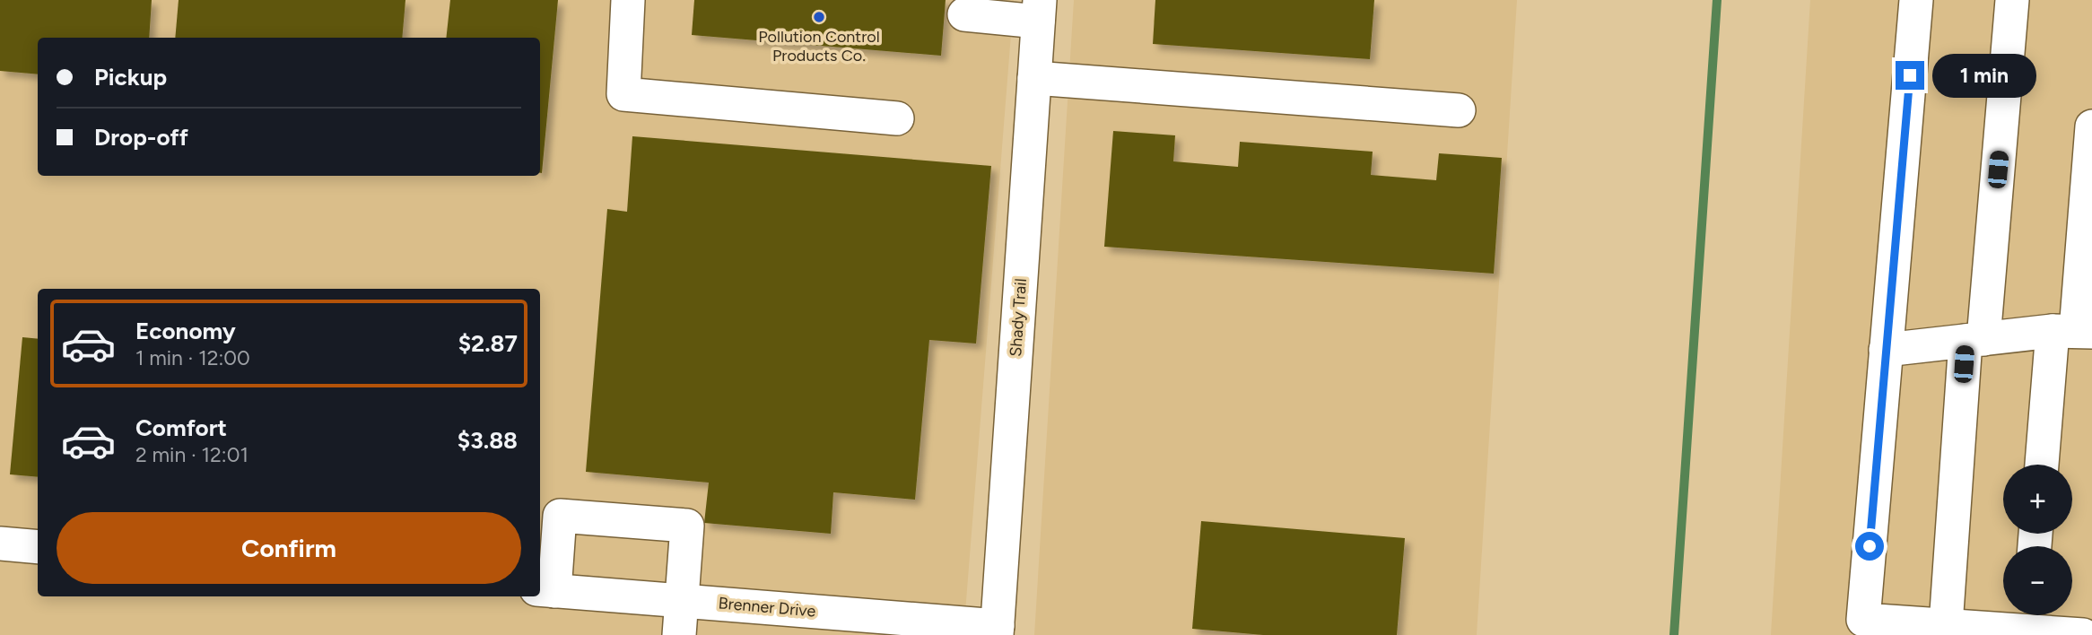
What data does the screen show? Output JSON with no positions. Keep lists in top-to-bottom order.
{
  "streets": {
    "street": ["Shady Trail", "Brenner Drive"]
  },
  "crossings": [
    ["Shady Trail", "Brenner Drive"]
  ],
  "places": ["Pollution Control Products Co."],
  "page": {
    "banner": ["Pickup", "Drop-off"],
    "bubble": "1 min",
    "list": [
      {
        "name": "Economy",
        "note": "1 min · 12:00",
        "value": "$2.87"
      },
      {
        "name": "Comfort",
        "note": "2 min · 12:01",
        "value": "$3.88"
      }
    ],
    "map_buttons": ["+", "−"],
    "buttons": "Confirm"
  }
}
